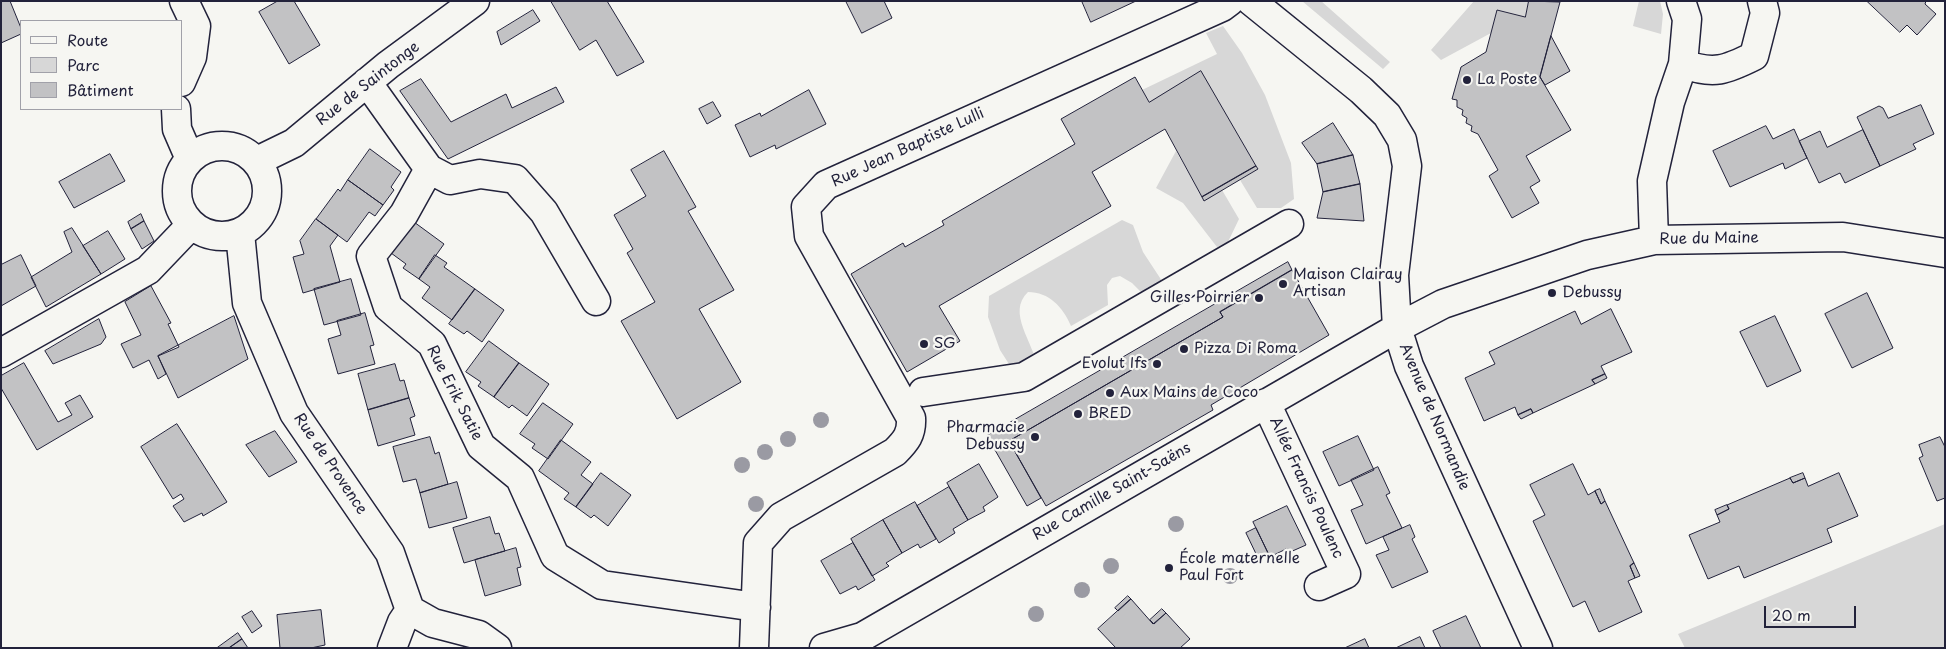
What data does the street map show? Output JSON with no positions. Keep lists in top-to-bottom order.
{
  "streets": {
    "street": [
      "Rue de Saintonge",
      "Rue Jean Baptiste Lulli",
      "Rue du Maine",
      "Rue Erik Satie",
      "Avenue de Normandie",
      "Rue de Provence",
      "Allée Francis Poulenc",
      "Rue Camille Saint-Saëns"
    ]
  },
  "crossings": [
    ["Rue de Saintonge", "Rue de Provence"],
    ["Rue Jean Baptiste Lulli", "Rue Erik Satie"],
    ["Rue du Maine", "Avenue de Normandie"],
    ["Rue du Maine", "Rue Camille Saint-Saëns"],
    ["Avenue de Normandie", "Rue Camille Saint-Saëns"],
    ["Allée Francis Poulenc", "Rue Camille Saint-Saëns"]
  ],
  "places": [
    "La Poste",
    "Maison Clairay Artisan",
    "Debussy",
    "Gilles Poirrier",
    "SG",
    "Pizza Di Roma",
    "Evolut Ifs",
    "Aux Mains de Coco",
    "BRED",
    "Pharmacie Debussy",
    "École maternelle Paul Fort"
  ],
  "legend": ["Route", "Parc", "Bâtiment"],
  "scale_bar": "20 m"
}
